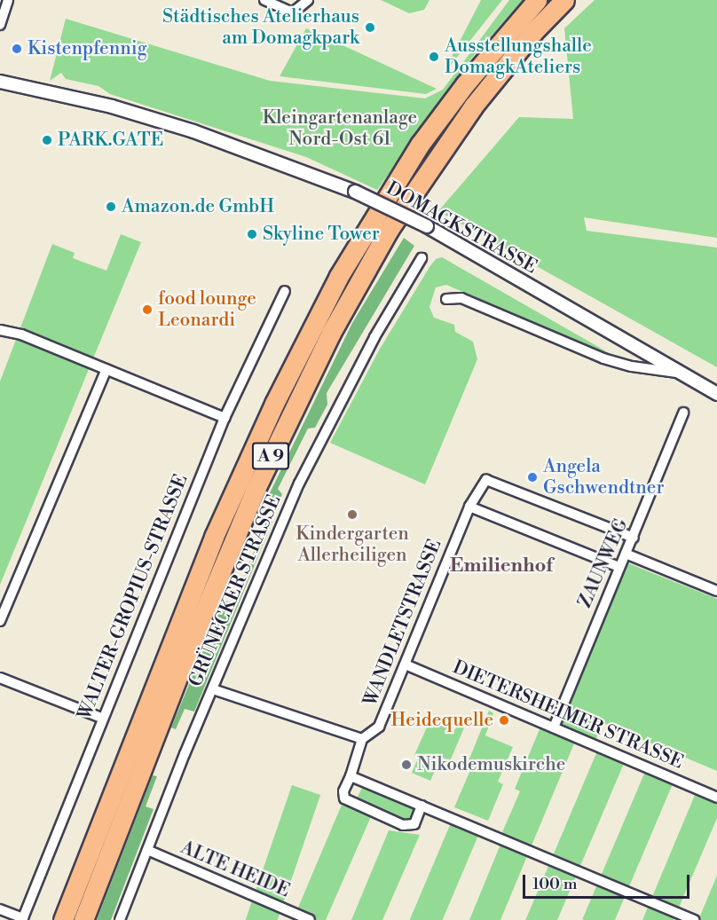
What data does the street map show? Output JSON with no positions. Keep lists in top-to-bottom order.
{
  "streets": {
    "highway": ["A 9"],
    "street": [
      "DOMAGKSTRASSE",
      "ZAUNWEG",
      "GRÜNECKER STRASSE",
      "WALTER-GROPIUS-STRASSE",
      "WANDLETSTRASSE",
      "DIETERSHEIMER STRASSE",
      "ALTE HEIDE"
    ]
  },
  "crossings": [
    ["ZAUNWEG", "WANDLETSTRASSE"],
    ["ZAUNWEG", "DIETERSHEIMER STRASSE"],
    ["GRÜNECKER STRASSE", "ALTE HEIDE"],
    ["WANDLETSTRASSE", "DIETERSHEIMER STRASSE"]
  ],
  "districts": ["Emilienhof"],
  "parks": ["Kleingartenanlage Nord-Ost 61"],
  "places": [
    "Städtisches Atelierhaus am Domagkpark",
    "Kistenpfennig",
    "Ausstellungshalle DomagkAteliers",
    "PARK.GATE",
    "Amazon.de GmbH",
    "Skyline Tower",
    "food lounge Leonardi",
    "Angela Gschwendtner",
    "Kindergarten Allerheiligen",
    "Heidequelle",
    "Nikodemuskirche"
  ],
  "scale_bar": "100 m"
}
